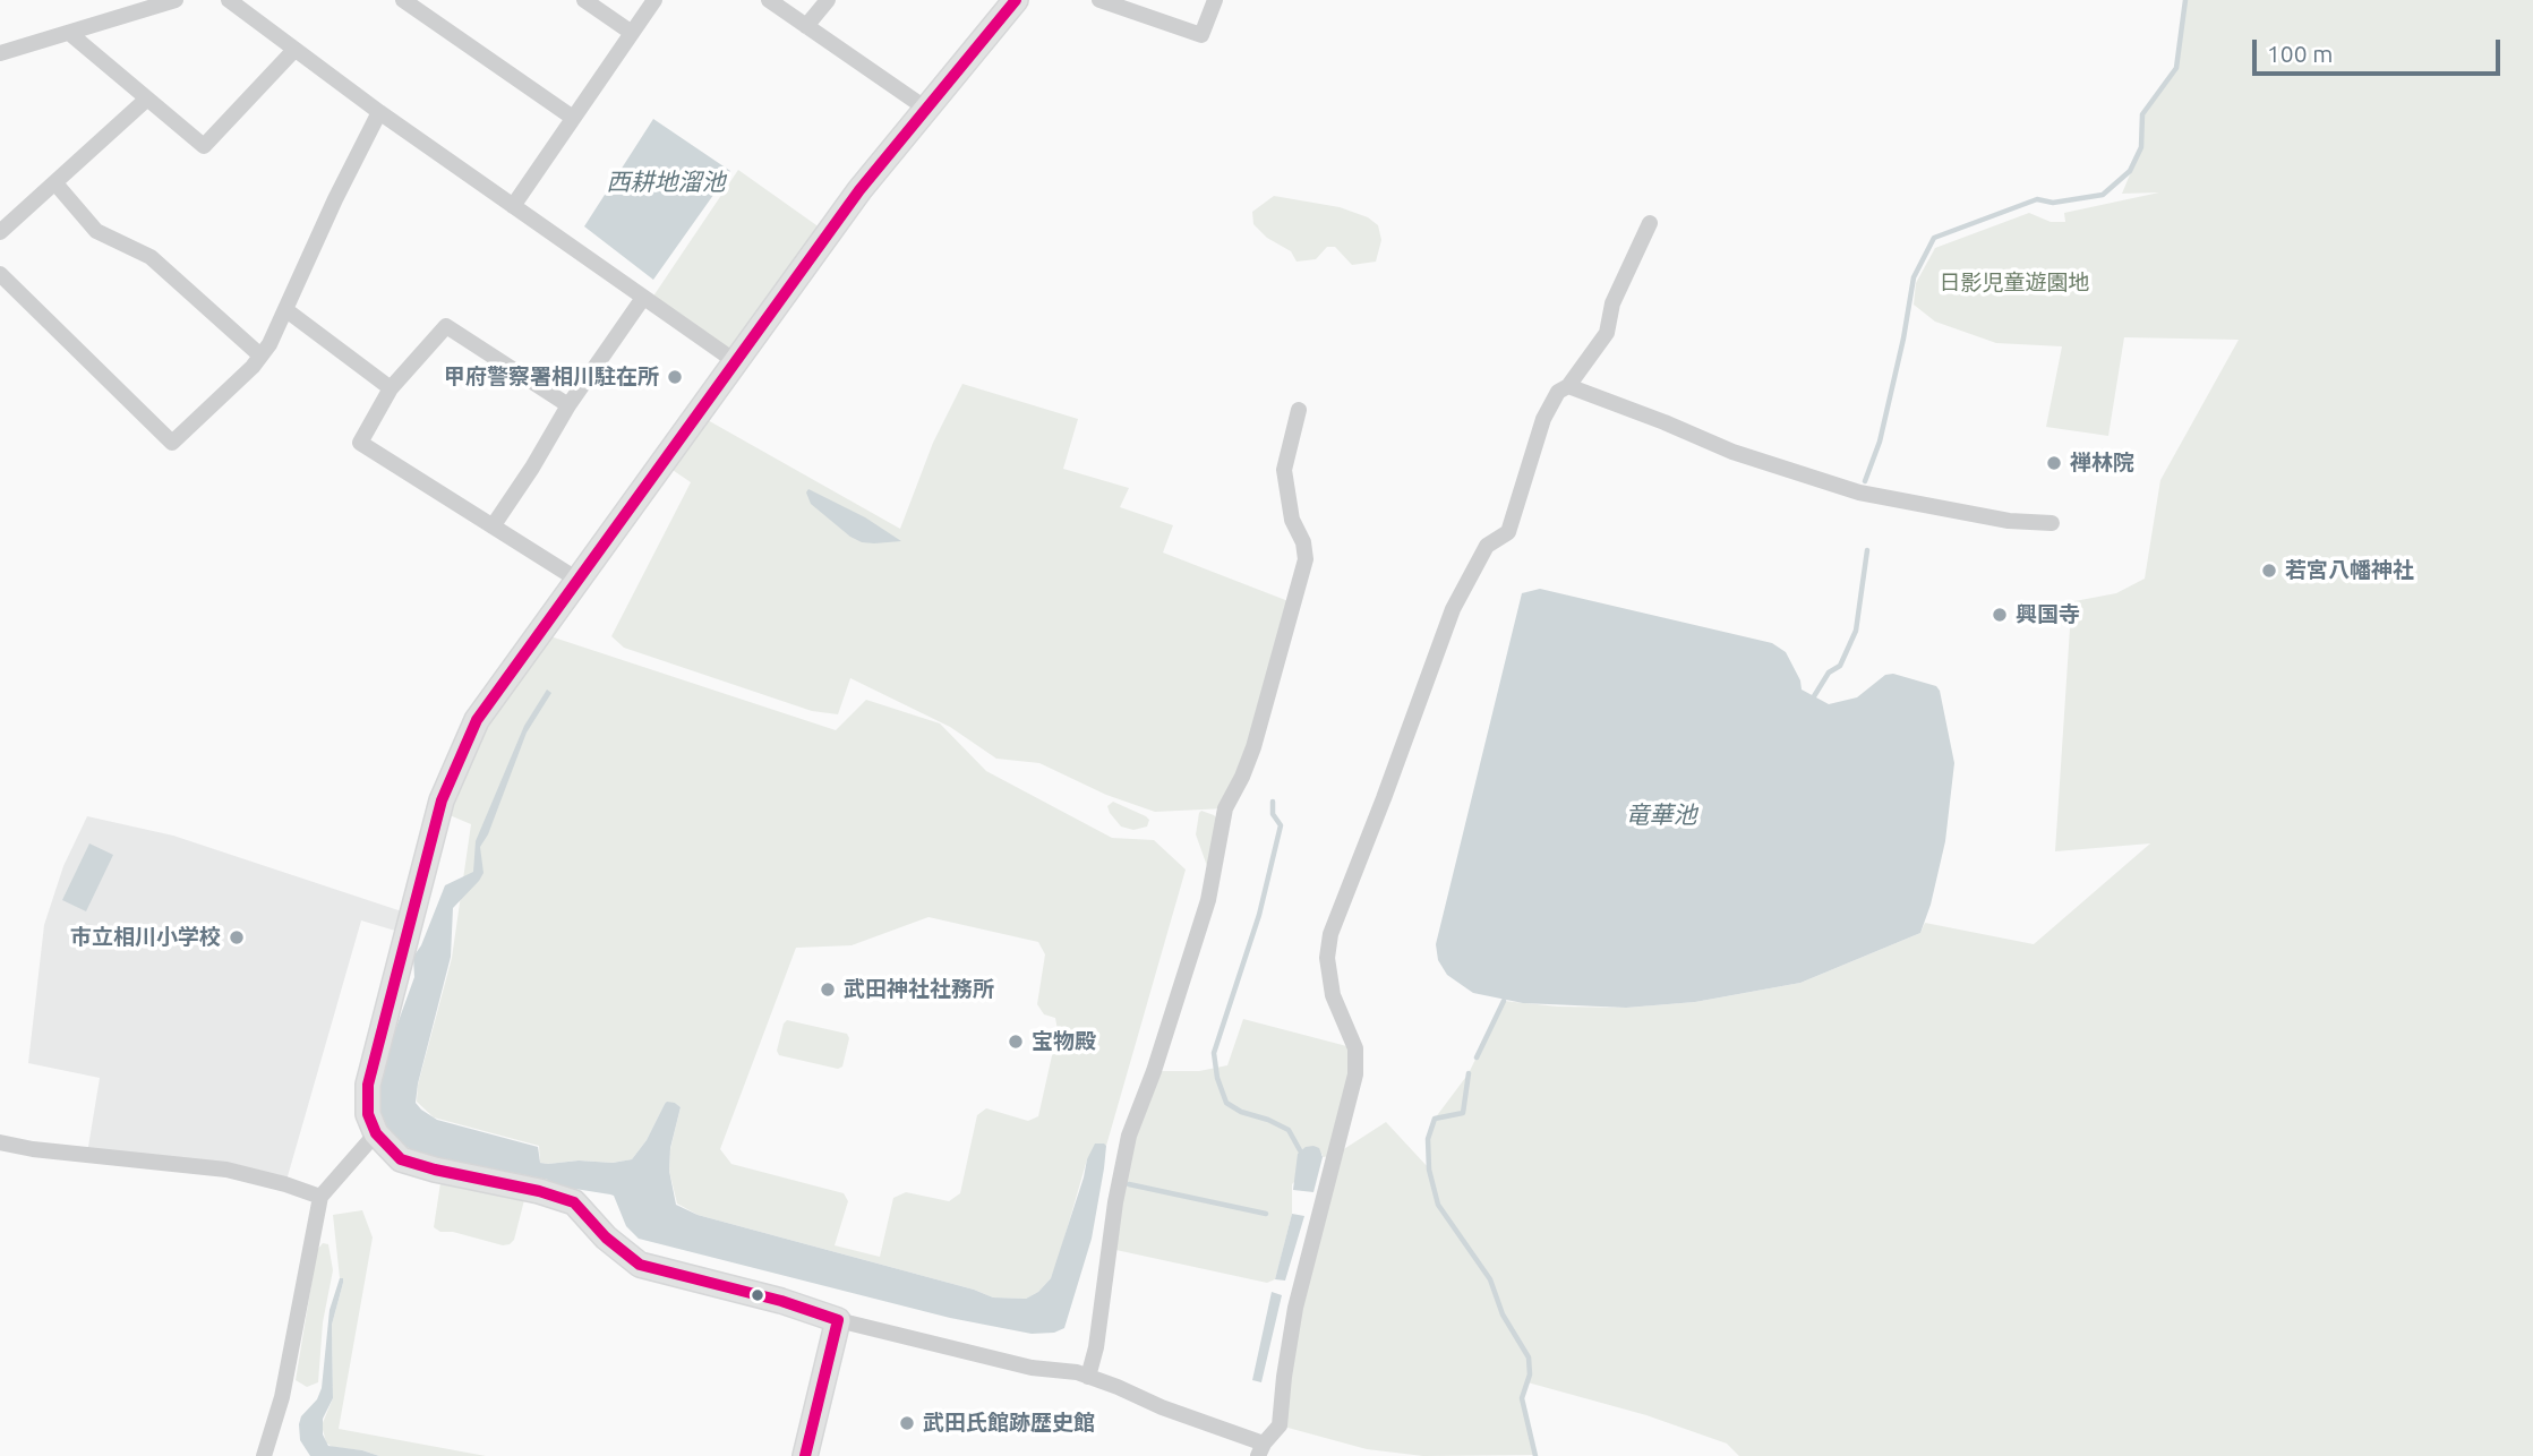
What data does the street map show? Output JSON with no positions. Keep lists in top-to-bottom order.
{
  "water": ["西耕地溜池", "竜華池"],
  "parks": ["日影児童遊園地"],
  "places": [
    "甲府警察署相川駐在所",
    "禅林院",
    "若宮八幡神社",
    "興国寺",
    "市立相川小学校",
    "武田神社社務所",
    "宝物殿",
    "武田氏館跡歴史館"
  ],
  "scale_bar": "100 m"
}
